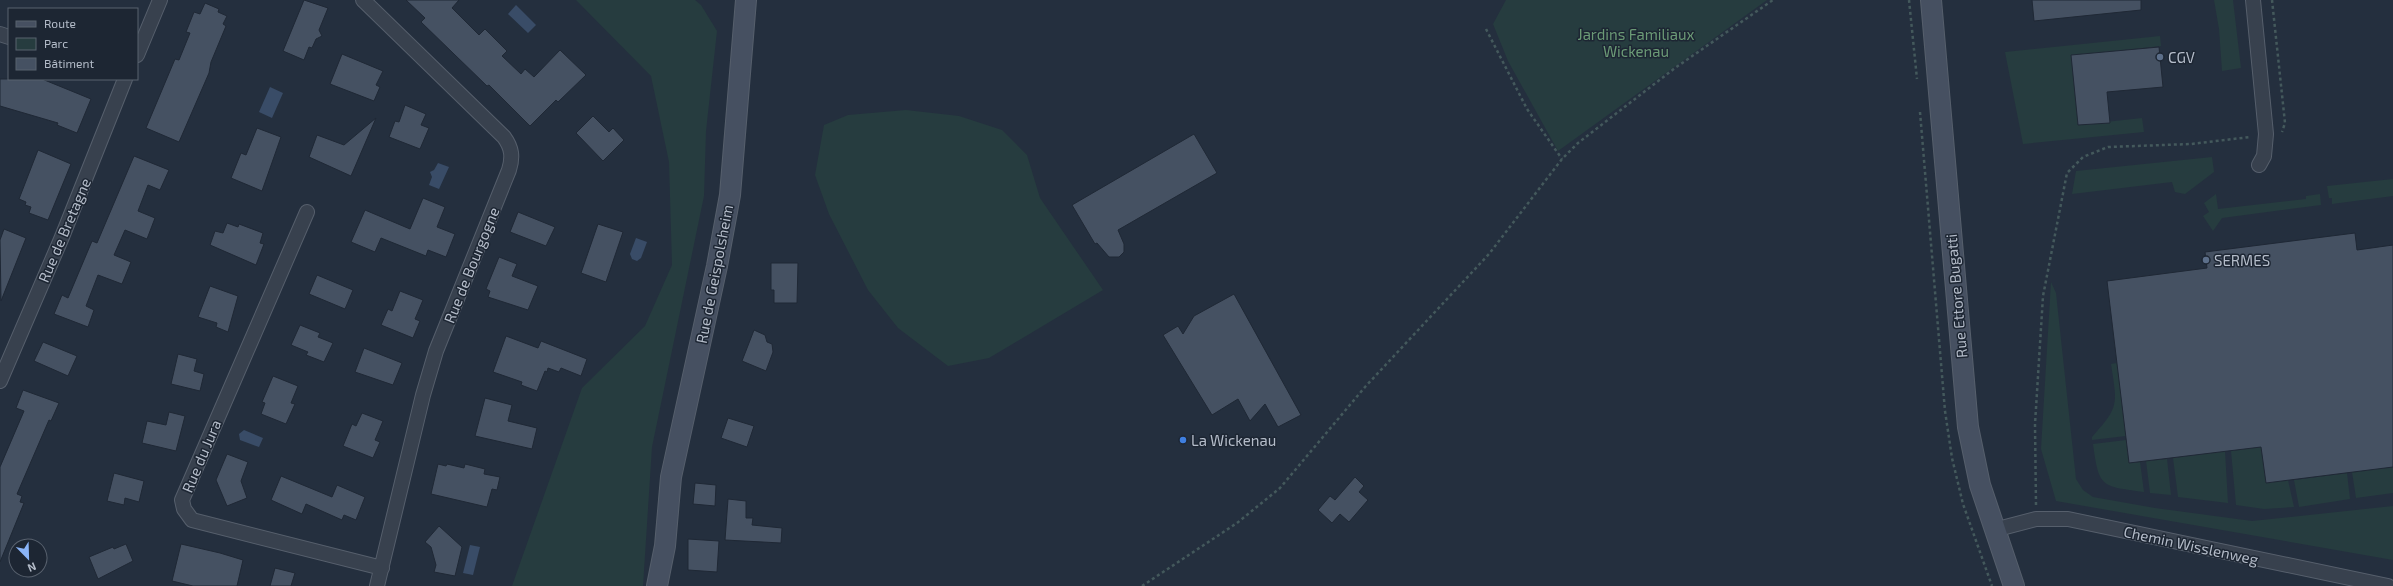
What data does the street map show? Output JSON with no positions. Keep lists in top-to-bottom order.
{
  "streets": {
    "main road": ["Rue de Geispolsheim", "Rue Ettore Bugatti"],
    "street": [
      "Rue de Bretagne",
      "Rue de Bourgogne",
      "Rue du Jura",
      "Chemin Wisslenweg"
    ]
  },
  "crossings": [
    ["Rue de Bourgogne", "Rue du Jura"],
    ["Rue Ettore Bugatti", "Chemin Wisslenweg"]
  ],
  "parks": ["Jardins Familiaux Wickenau"],
  "places": ["CGV", "SERMES", "La Wickenau"],
  "legend": ["Route", "Parc", "Bâtiment"],
  "north": "bottom right"
}
